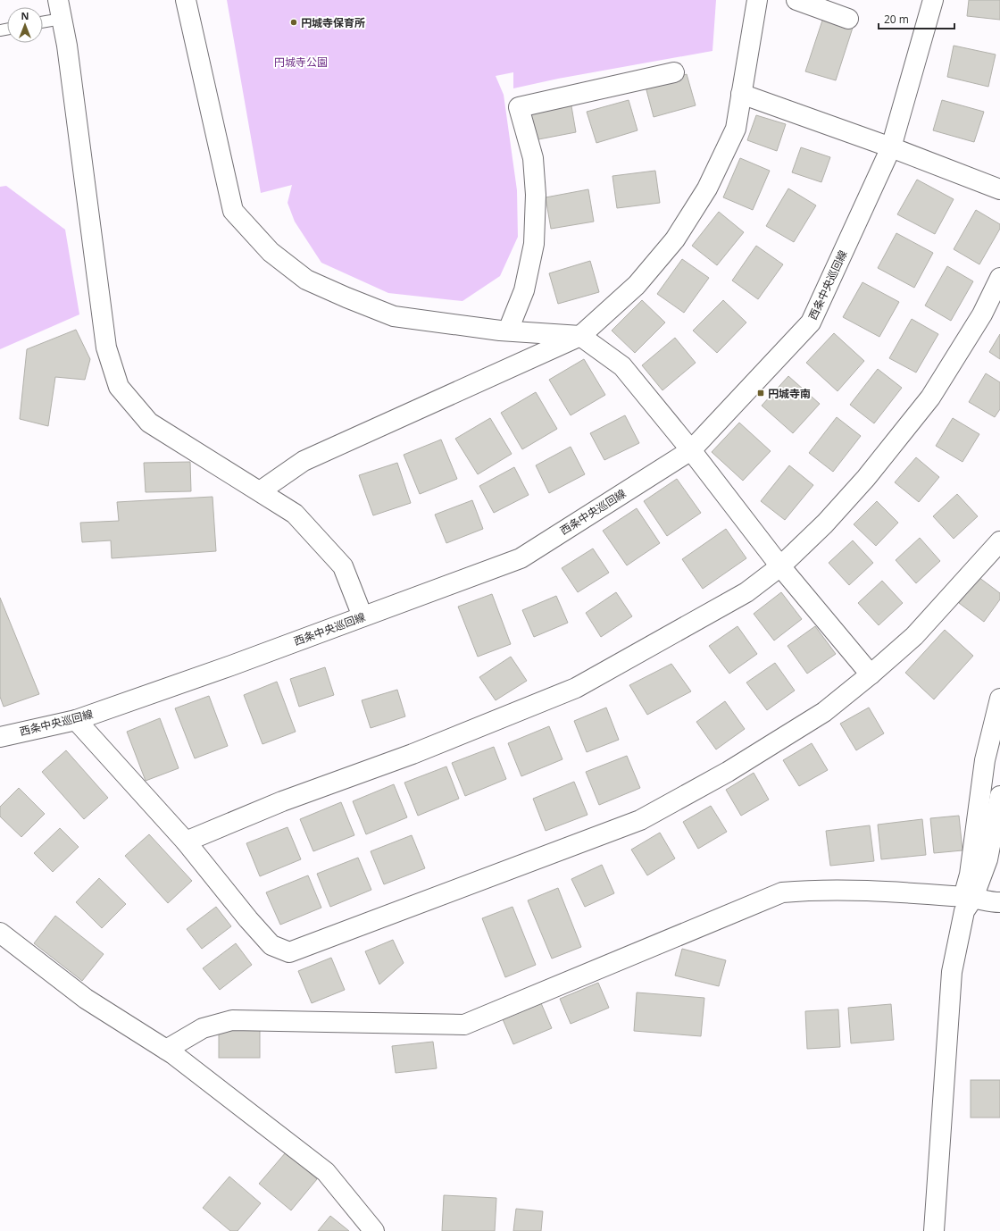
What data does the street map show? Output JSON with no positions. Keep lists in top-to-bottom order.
{
  "streets": {
    "street": ["西条中央巡回線"]
  },
  "parks": ["円城寺公園"],
  "places": {
    "other": ["円城寺保育所"],
    "transit": ["円城寺南"]
  },
  "scale_bar": "20 m",
  "north": "top"
}
